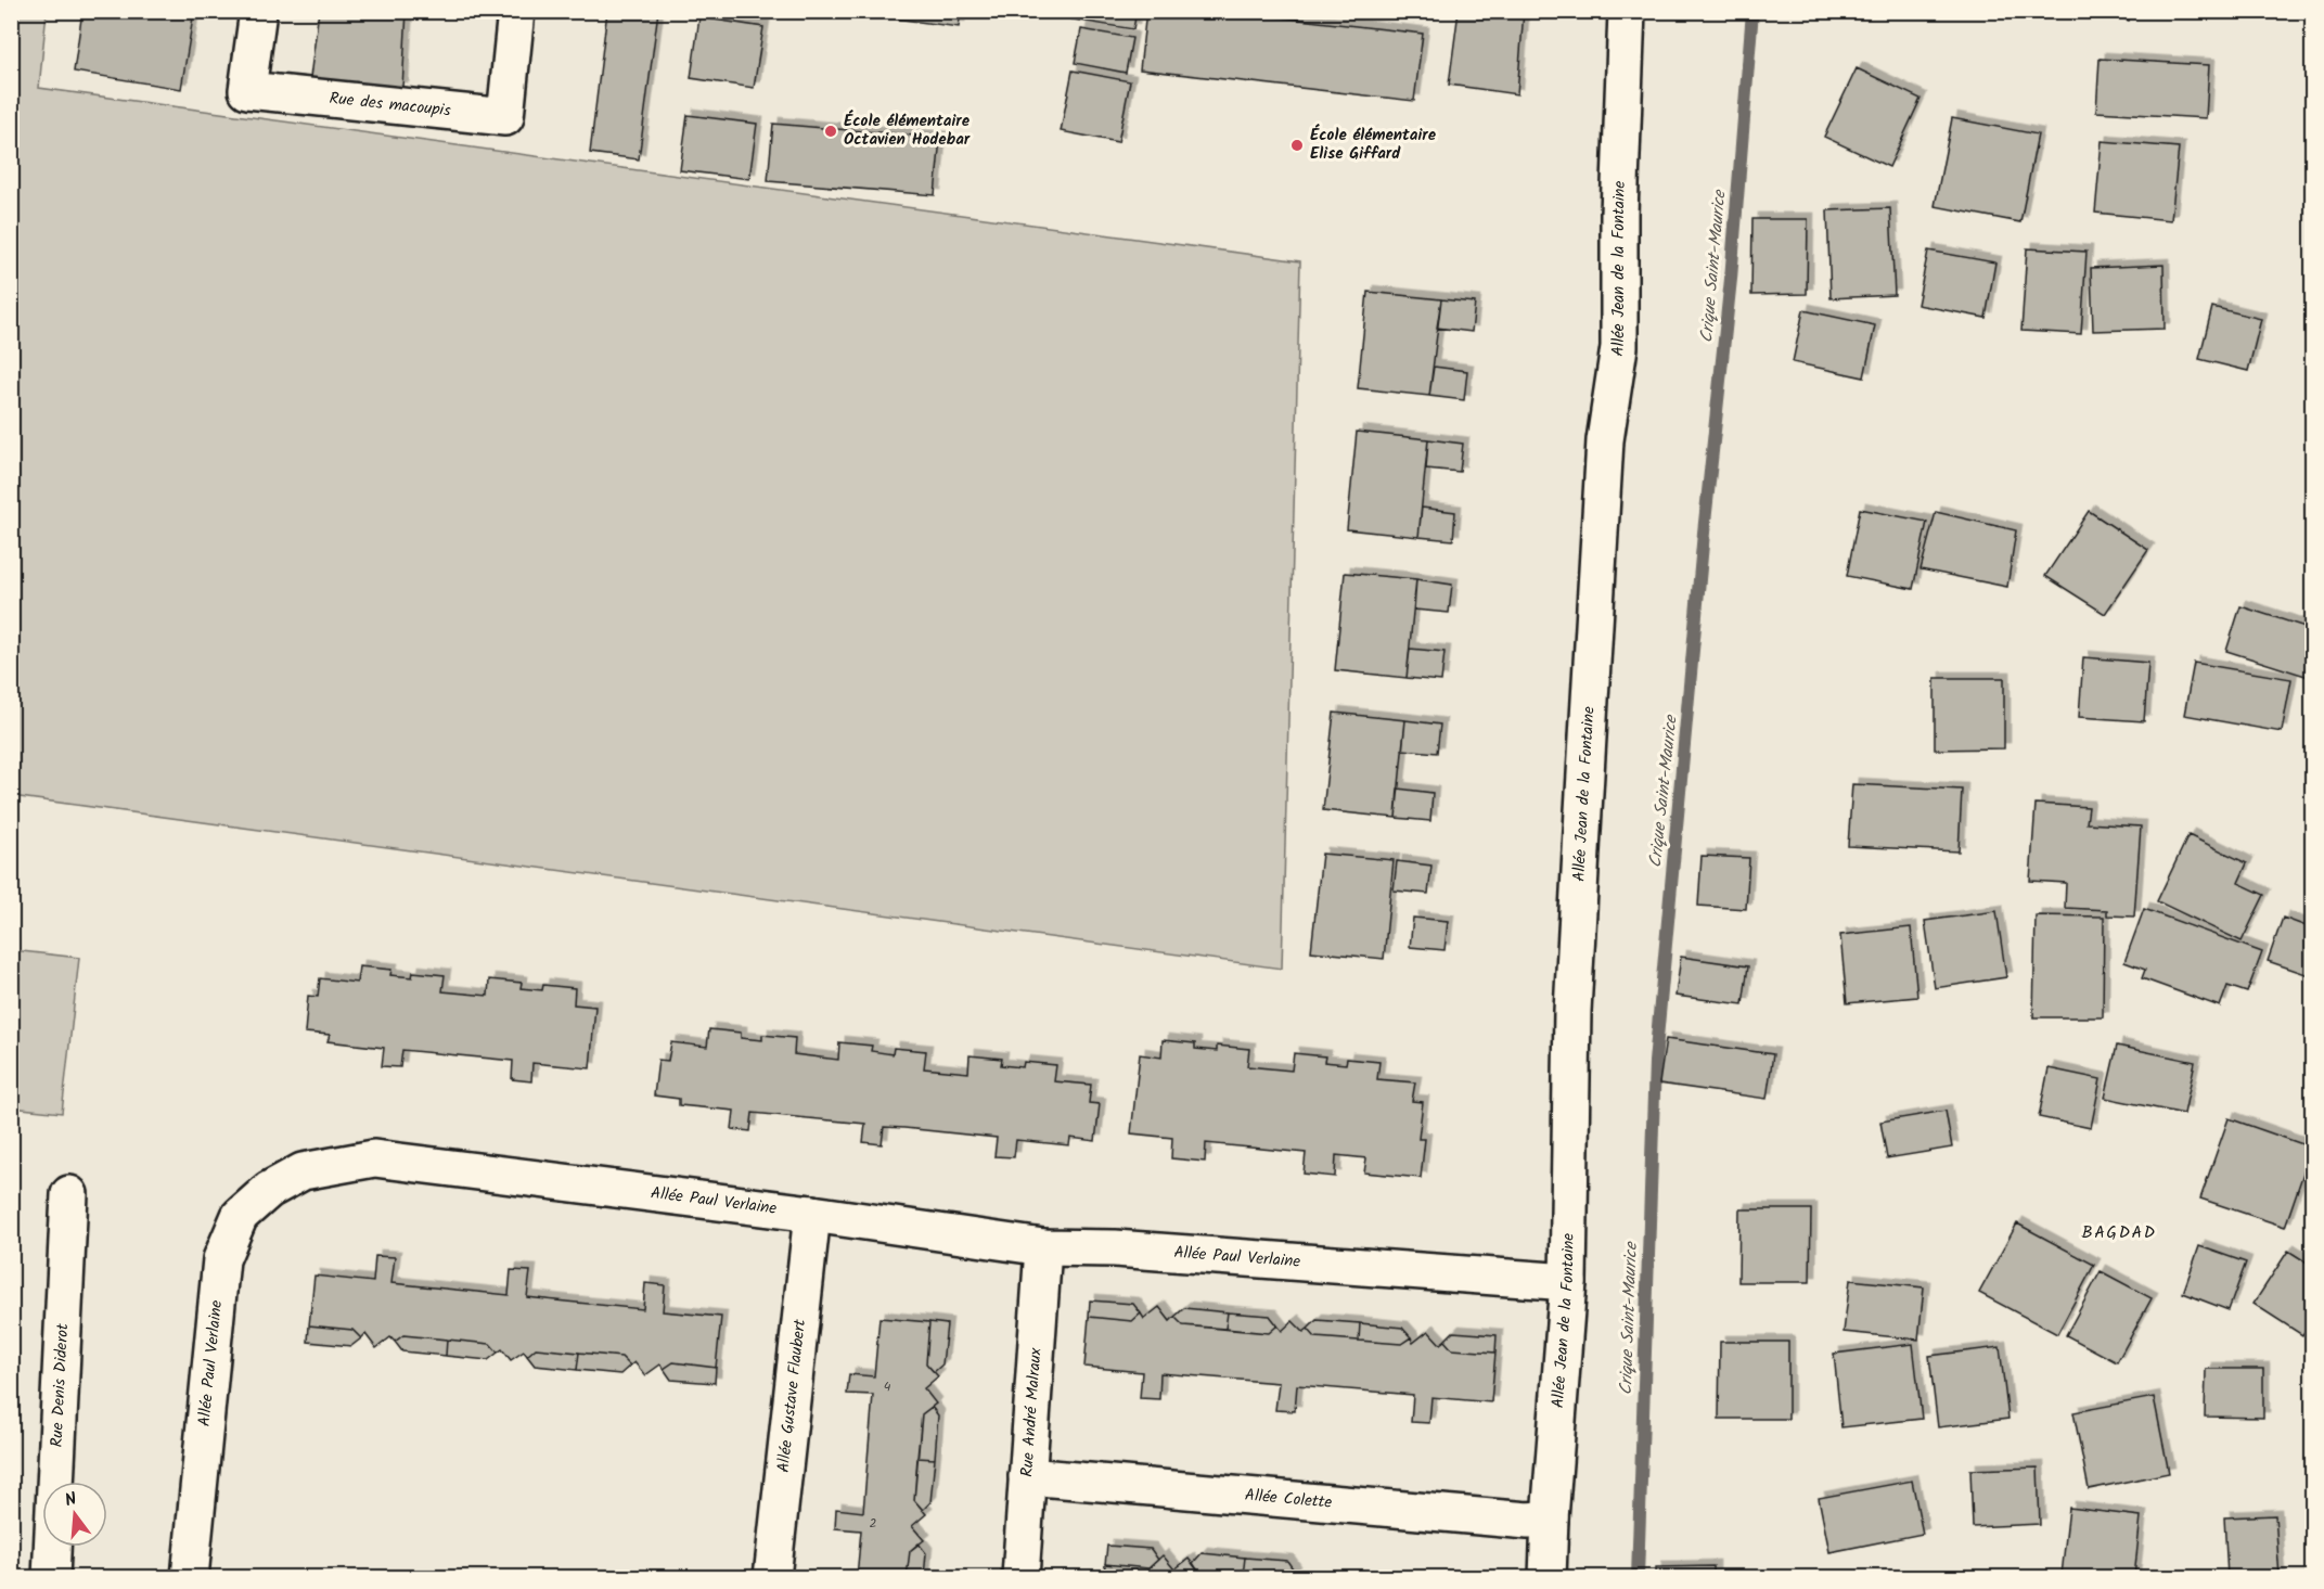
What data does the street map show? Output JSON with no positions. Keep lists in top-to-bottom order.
{
  "streets": {
    "street": [
      "Rue des macoupis",
      "Allée Jean de la Fontaine",
      "Allée Paul Verlaine",
      "Rue Denis Diderot",
      "Allée Gustave Flaubert",
      "Rue André Malraux",
      "Allée Colette"
    ]
  },
  "crossings": [
    ["Allée Jean de la Fontaine", "Allée Paul Verlaine"],
    ["Allée Jean de la Fontaine", "Allée Colette"],
    ["Allée Paul Verlaine", "Allée Gustave Flaubert"],
    ["Allée Paul Verlaine", "Rue André Malraux"],
    ["Rue André Malraux", "Allée Colette"]
  ],
  "districts": ["BAGDAD"],
  "water": ["Crique Saint-Maurice"],
  "places": ["École élémentaire Octavien Hodebar", "École élémentaire Elise Giffard"],
  "house_numbers": ["4", "2"],
  "north": "top"
}
